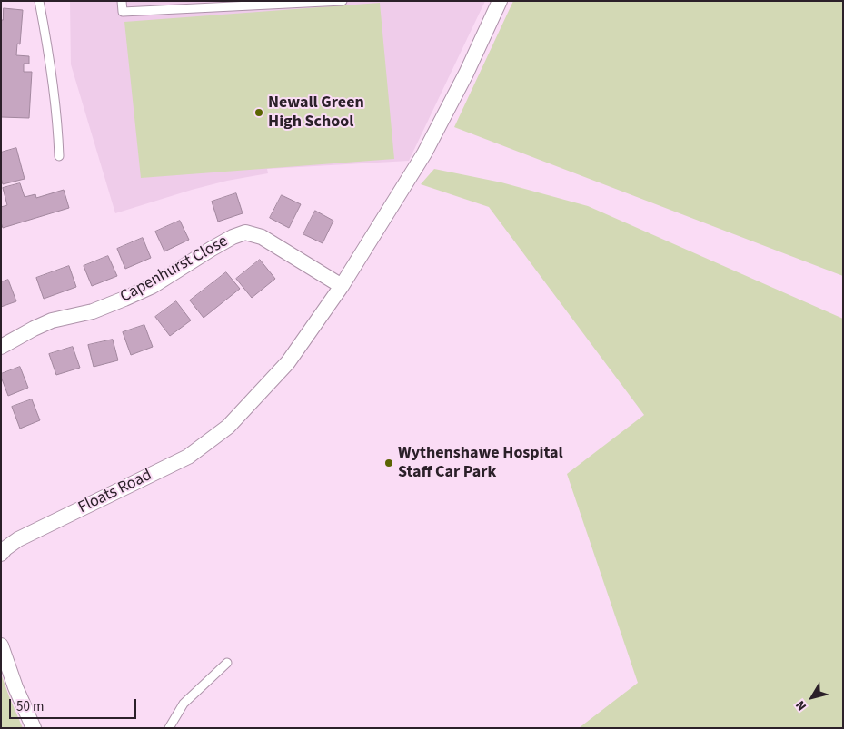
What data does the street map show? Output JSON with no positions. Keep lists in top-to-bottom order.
{
  "streets": {
    "street": ["Capenhurst Close", "Floats Road"]
  },
  "crossings": [
    ["Capenhurst Close", "Floats Road"]
  ],
  "places": ["Newall Green High School", "Wythenshawe Hospital Staff Car Park"],
  "scale_bar": "50 m",
  "north": "bottom left"
}
